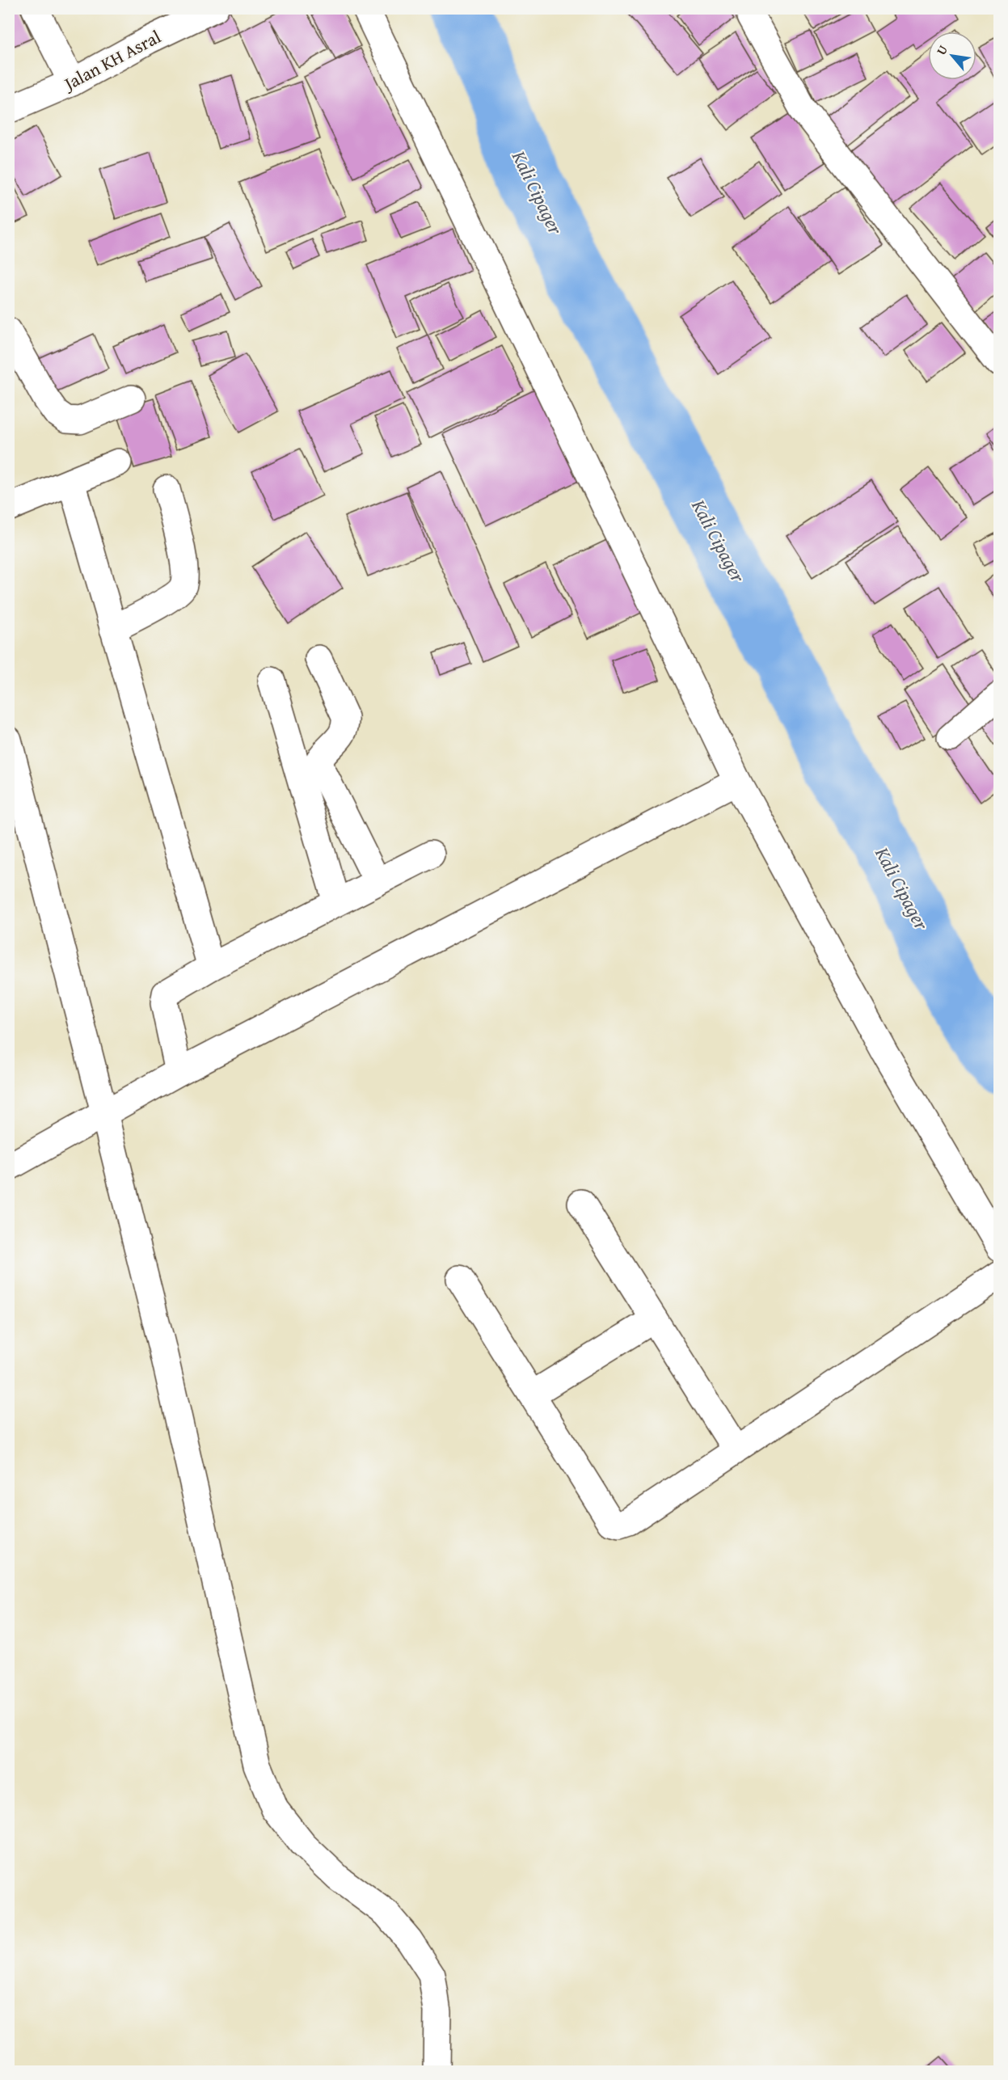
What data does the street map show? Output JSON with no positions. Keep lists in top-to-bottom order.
{
  "streets": {
    "street": ["Jalan KH Asral"]
  },
  "water": ["Kali Cipager"],
  "north": "top left"
}
